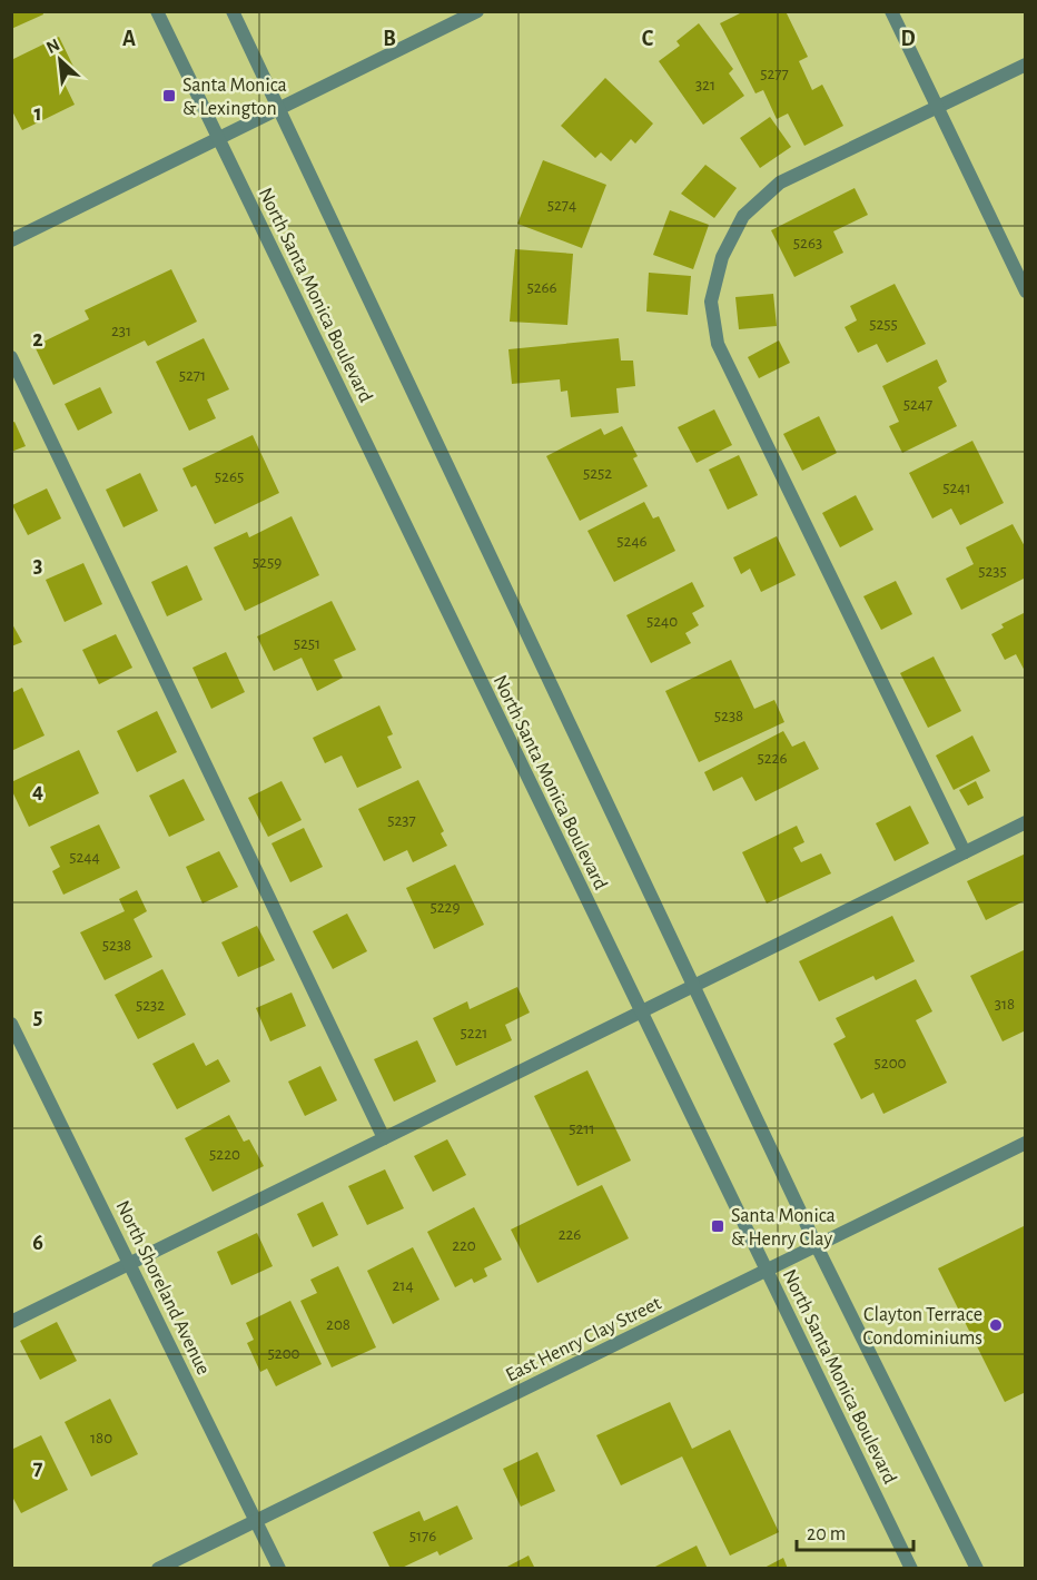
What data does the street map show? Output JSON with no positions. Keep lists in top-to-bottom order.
{
  "streets": {
    "street": ["North Santa Monica Boulevard", "North Shoreland Avenue", "East Henry Clay Street"]
  },
  "crossings": [
    ["North Santa Monica Boulevard", "East Henry Clay Street"],
    ["North Shoreland Avenue", "East Henry Clay Street"]
  ],
  "places": {
    "transit": ["Santa Monica & Lexington", "Santa Monica & Henry Clay"],
    "other": ["Clayton Terrace Condominiums"]
  },
  "house_numbers": [
    "5277",
    "321",
    "5274",
    "5263",
    "5266",
    "5255",
    "231",
    "5271",
    "5247",
    "5252",
    "5265",
    "5241",
    "5246",
    "5259",
    "5235",
    "5240",
    "5251",
    "5238",
    "5226",
    "5237",
    "5244",
    "5229",
    "5238",
    "318",
    "5232",
    "5221",
    "5200",
    "5211",
    "5220",
    "226",
    "220",
    "214",
    "208",
    "5200",
    "180",
    "5176"
  ],
  "scale_bar": "20 m",
  "north": "top left",
  "grid": {
    "columns": [
      "A",
      "B",
      "C",
      "D"
    ],
    "rows": [
      "1",
      "2",
      "3",
      "4",
      "5",
      "6",
      "7"
    ]
  }
}
